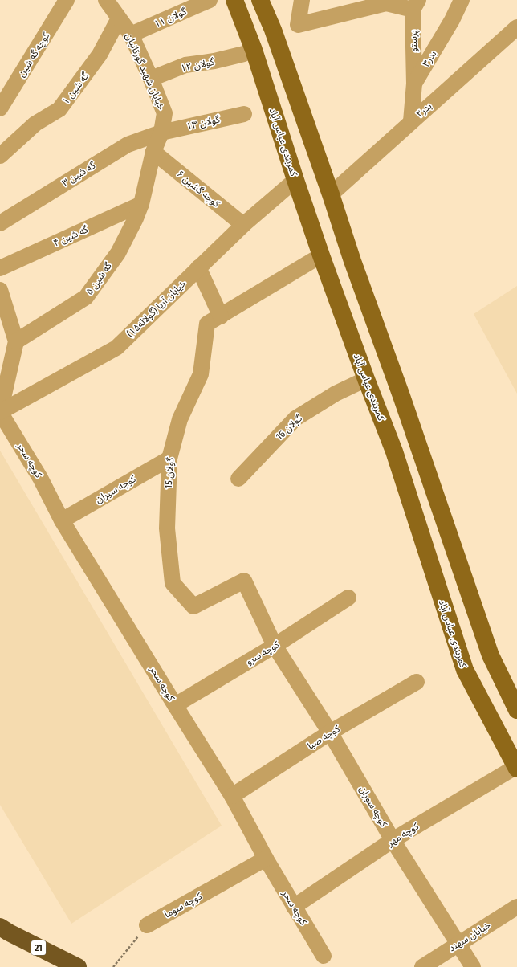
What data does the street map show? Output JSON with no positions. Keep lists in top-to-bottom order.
{
  "streets": {
    "highway": ["21"],
    "main road": ["کمربندی عباس آباد"],
    "street": [
      "گولان ۱۱",
      "پرستو",
      "کوچه گه شین",
      "بدر۳",
      "گولان ۱۲",
      "خیابان شهید گورتانیان",
      "گه شین ۱",
      "بدر۲",
      "گولان ۱۳",
      "گه شین ۳",
      "کوچه گشین ۶",
      "گه شین ۴",
      "گه شین ۵",
      "خیابان آریا (گولاله۱۵)",
      "گولان 16",
      "کوچه سحر",
      "گولان 15",
      "کوچه سیران",
      "کوچه سرو",
      "کوچه صبا",
      "کوچه سوران",
      "کوچه مهر",
      "کوچه سوما",
      "خیابان سهند"
    ]
  },
  "crossings": [
    ["گولان ۱۱", "خیابان شهید گورتانیان"],
    ["پرستو", "بدر۳"],
    ["بدر۳", "بدر۲"],
    ["گولان ۱۲", "خیابان شهید گورتانیان"],
    ["خیابان شهید گورتانیان", "گه شین ۱"],
    ["خیابان شهید گورتانیان", "گولان ۱۳"],
    ["خیابان شهید گورتانیان", "گه شین ۳"],
    ["خیابان شهید گورتانیان", "کوچه گشین ۶"],
    ["خیابان شهید گورتانیان", "گه شین ۴"],
    ["خیابان شهید گورتانیان", "گه شین ۵"],
    ["گولان ۱۳", "گه شین ۳"],
    ["کمربندی عباس آباد", "خیابان آریا (گولاله۱۵)"],
    ["کمربندی عباس آباد", "گولان 16"],
    ["کمربندی عباس آباد", "گولان 15"],
    ["کمربندی عباس آباد", "کوچه مهر"],
    ["کوچه گشین ۶", "خیابان آریا (گولاله۱۵)"],
    ["گه شین ۴", "گه شین ۵"],
    ["خیابان آریا (گولاله۱۵)", "کوچه سحر"],
    ["کوچه سحر", "کوچه سیران"],
    ["کوچه سحر", "کوچه سرو"],
    ["کوچه سحر", "کوچه صبا"],
    ["کوچه سحر", "کوچه مهر"],
    ["کوچه سحر", "کوچه سوما"],
    ["گولان 15", "کوچه سیران"],
    ["گولان 15", "کوچه سرو"],
    ["گولان 15", "کوچه سوران"],
    ["کوچه سرو", "کوچه سوران"],
    ["کوچه صبا", "کوچه سوران"],
    ["کوچه سوران", "کوچه مهر"],
    ["کوچه سوران", "خیابان سهند"]
  ]
}
